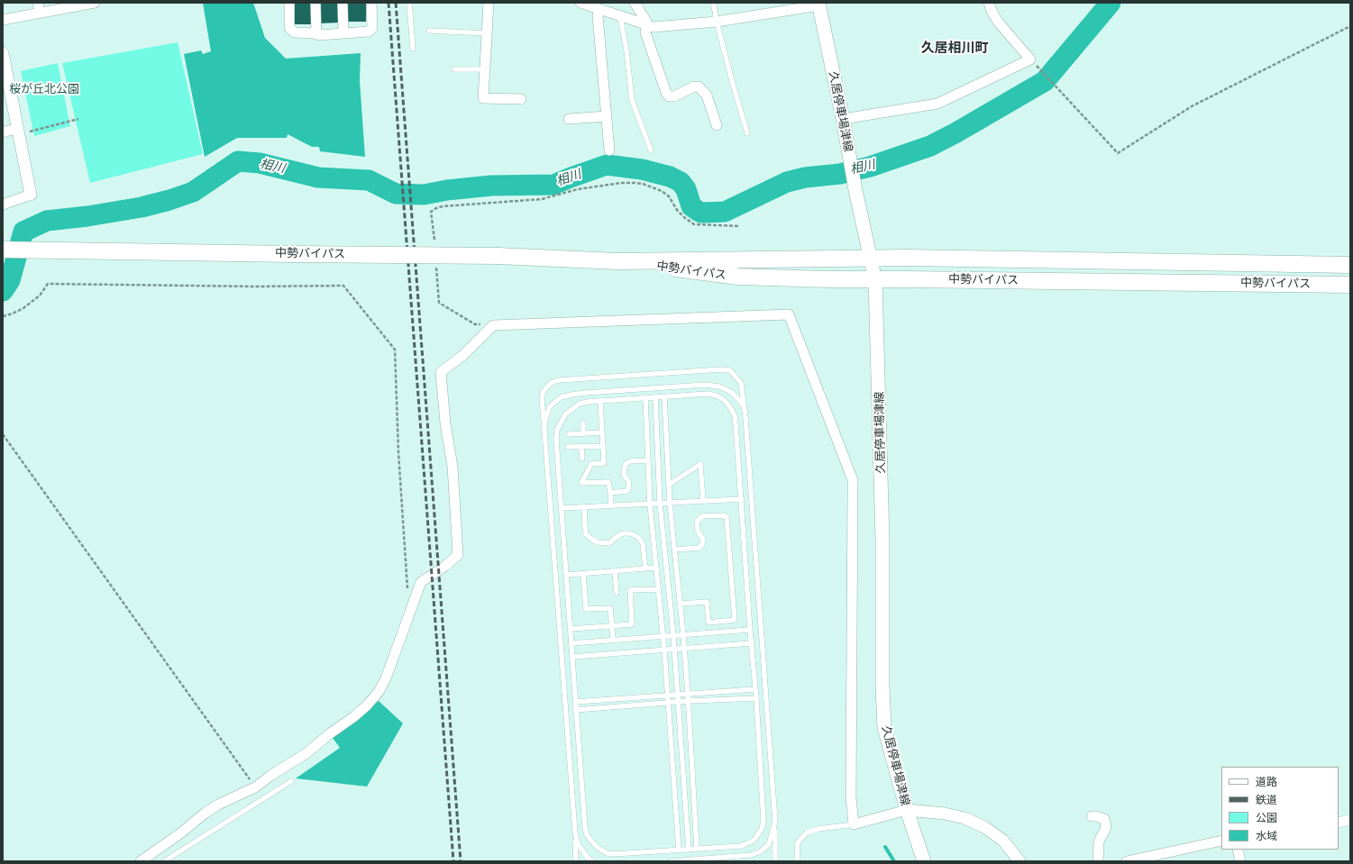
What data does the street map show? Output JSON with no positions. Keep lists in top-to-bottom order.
{
  "streets": {
    "highway": ["中勢バイパス"],
    "main road": ["久居停車場津線"]
  },
  "crossings": [
    ["久居停車場津線", "中勢バイパス"]
  ],
  "districts": ["久居相川町"],
  "water": ["相川"],
  "parks": ["桜が丘北公園"],
  "legend": [
    "道路",
    "鉄道",
    "公園",
    "水域"
  ]
}
